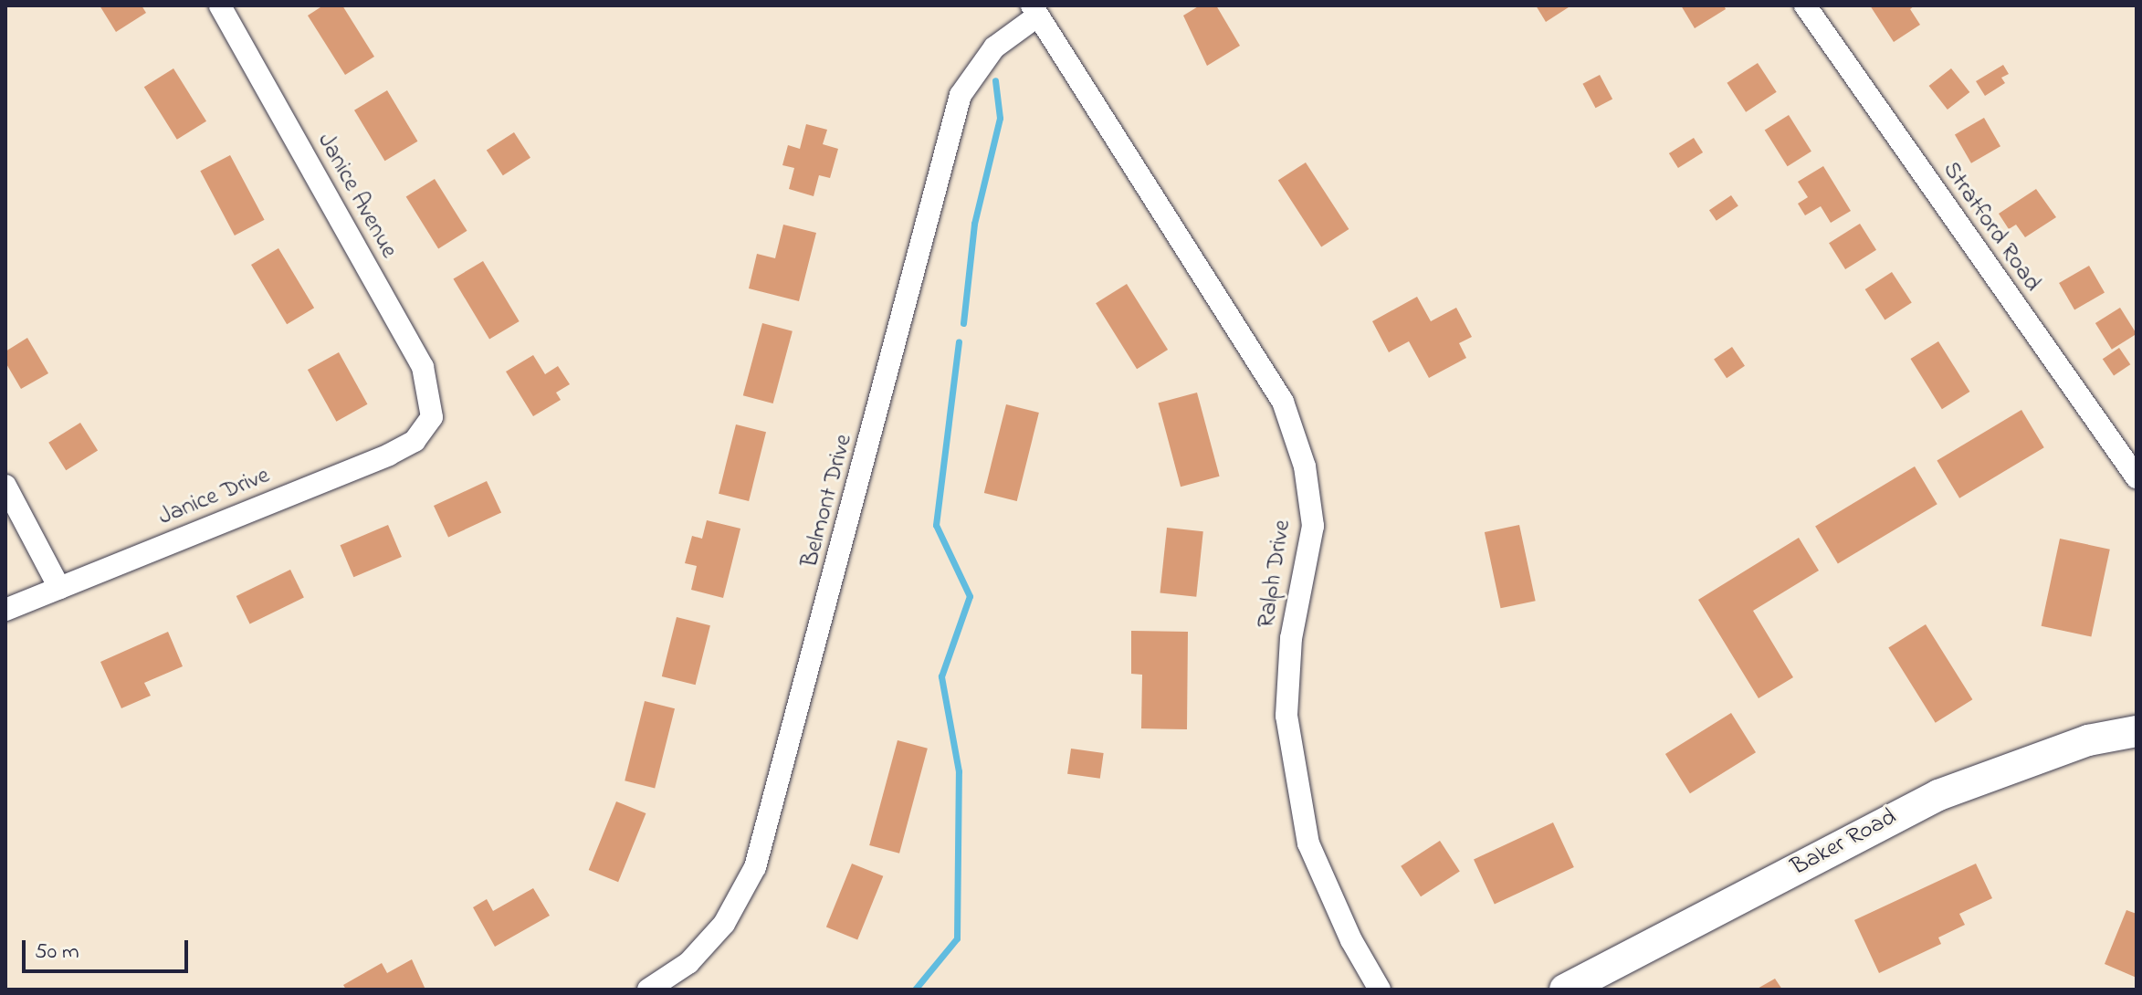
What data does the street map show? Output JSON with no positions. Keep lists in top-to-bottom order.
{
  "streets": {
    "street": [
      "Janice Avenue",
      "Stratford Road",
      "Janice Drive",
      "Belmont Drive",
      "Ralph Drive",
      "Baker Road"
    ]
  },
  "crossings": [
    ["Janice Avenue", "Janice Drive"],
    ["Belmont Drive", "Ralph Drive"]
  ],
  "scale_bar": "50 m"
}
